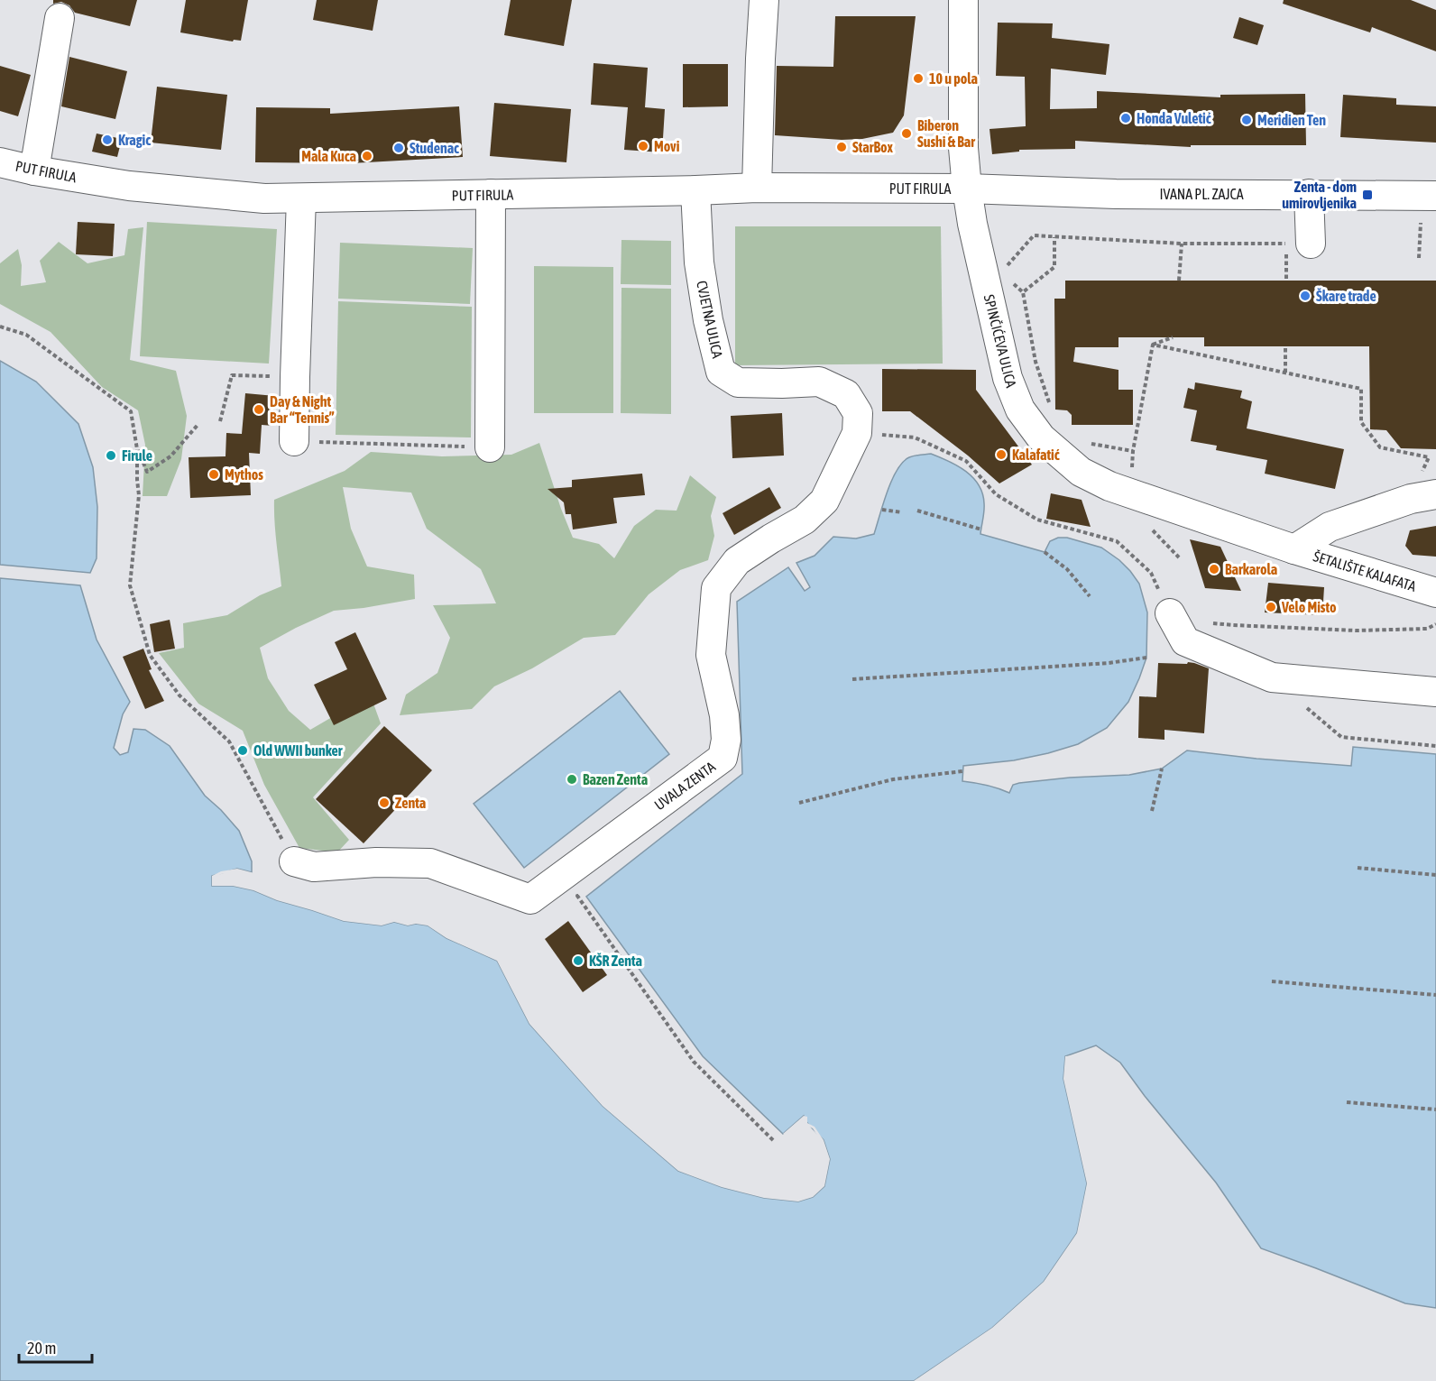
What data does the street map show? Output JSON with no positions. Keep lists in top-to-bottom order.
{
  "streets": {
    "street": [
      "PUT FIRULA",
      "IVANA PL. ZAJCA",
      "CVJETNA ULICA",
      "SPINČIĆEVA ULICA",
      "ŠETALIŠTE KALAFATA",
      "UVALA ZENTA"
    ]
  },
  "crossings": [
    ["PUT FIRULA", "IVANA PL. ZAJCA"],
    ["PUT FIRULA", "CVJETNA ULICA"],
    ["PUT FIRULA", "SPINČIĆEVA ULICA"],
    ["IVANA PL. ZAJCA", "SPINČIĆEVA ULICA"],
    ["CVJETNA ULICA", "UVALA ZENTA"],
    ["SPINČIĆEVA ULICA", "ŠETALIŠTE KALAFATA"]
  ],
  "places": {
    "other": [
      "10 u pola",
      "Honda Vuletić",
      "Meridien Ten",
      "Biberon Sushi & Bar",
      "Kragic",
      "Movi",
      "StarBox",
      "Studenac",
      "Mala Kuca",
      "Škare trade",
      "Day & Night Bar “Tennis”",
      "Kalafatić",
      "Firule",
      "Mythos",
      "Barkarola",
      "Velo Misto",
      "Old WWII bunker",
      "Bazen Zenta",
      "Zenta",
      "KŠR Zenta"
    ],
    "transit": ["Zenta - dom umirovljenika"]
  },
  "scale_bar": "20 m"
}
